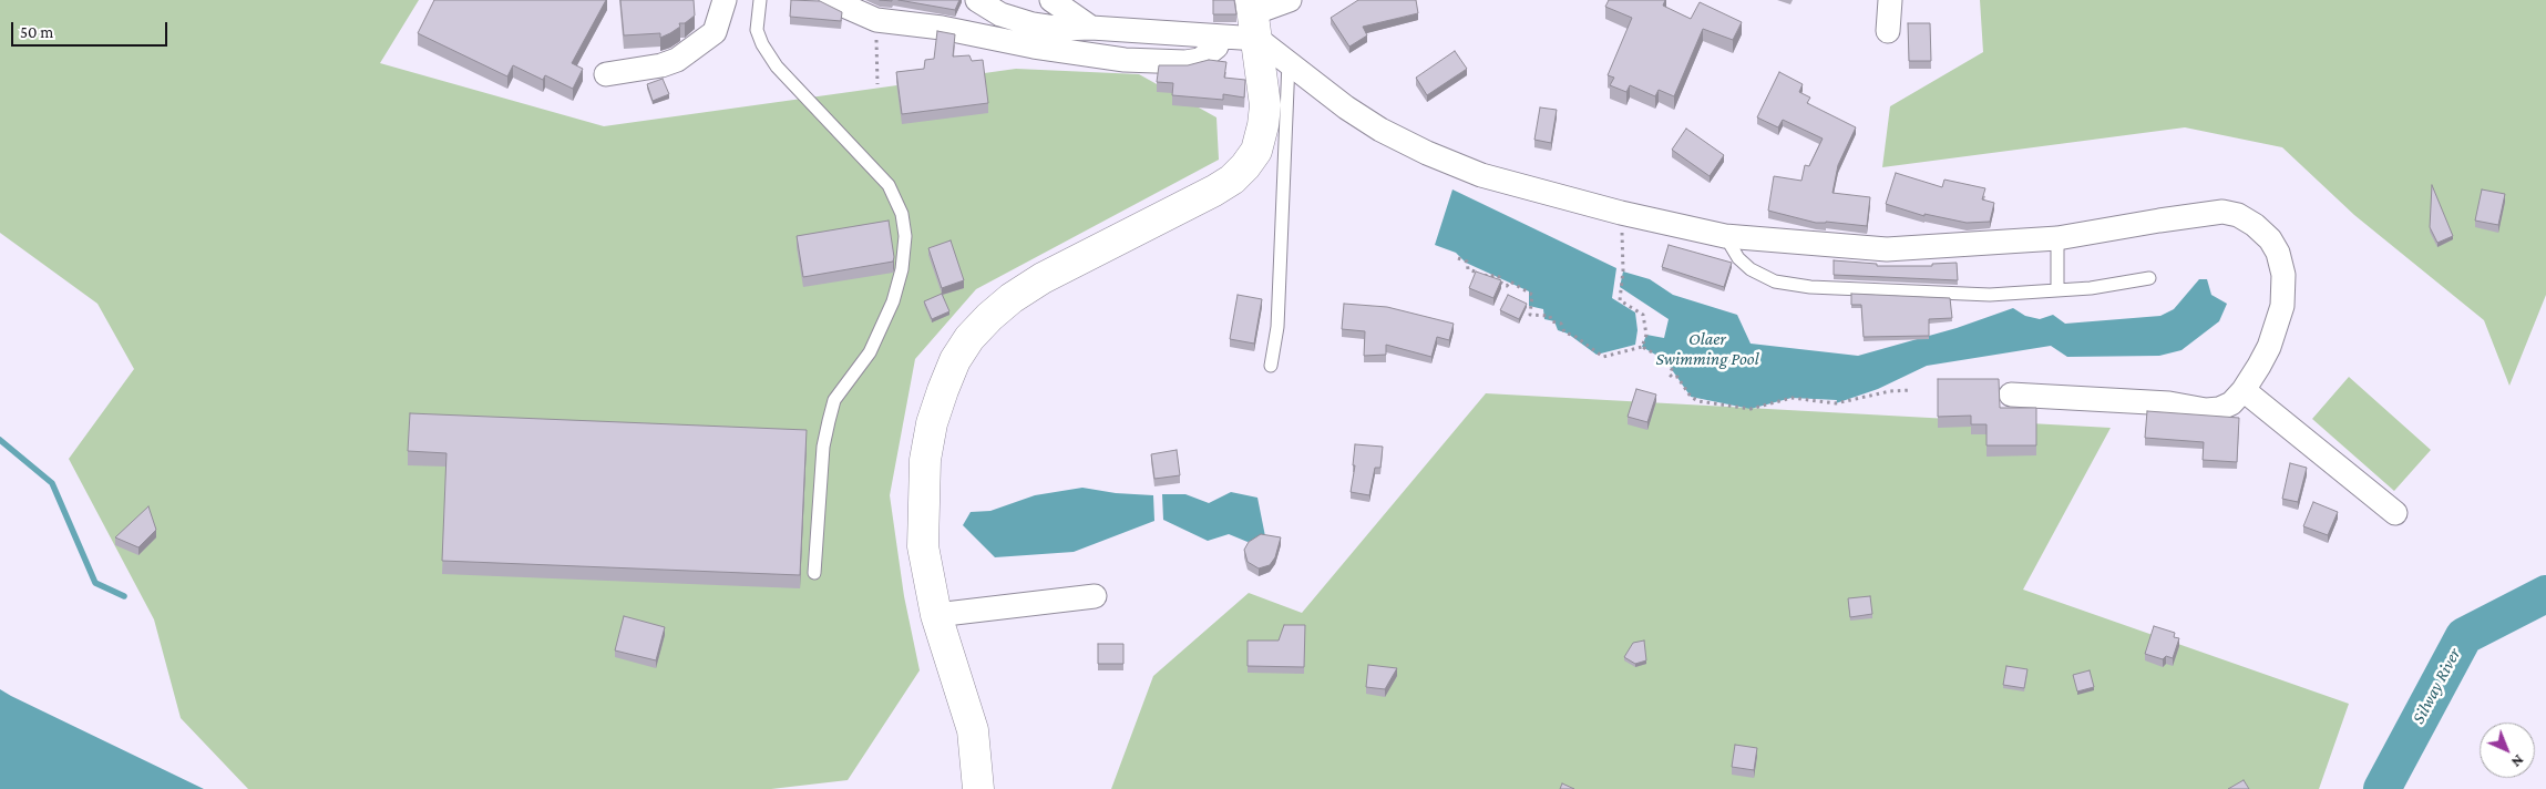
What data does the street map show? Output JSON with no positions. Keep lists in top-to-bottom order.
{
  "water": ["Olaer Swimming Pool", "Silway River"],
  "scale_bar": "50 m",
  "north": "bottom right"
}
